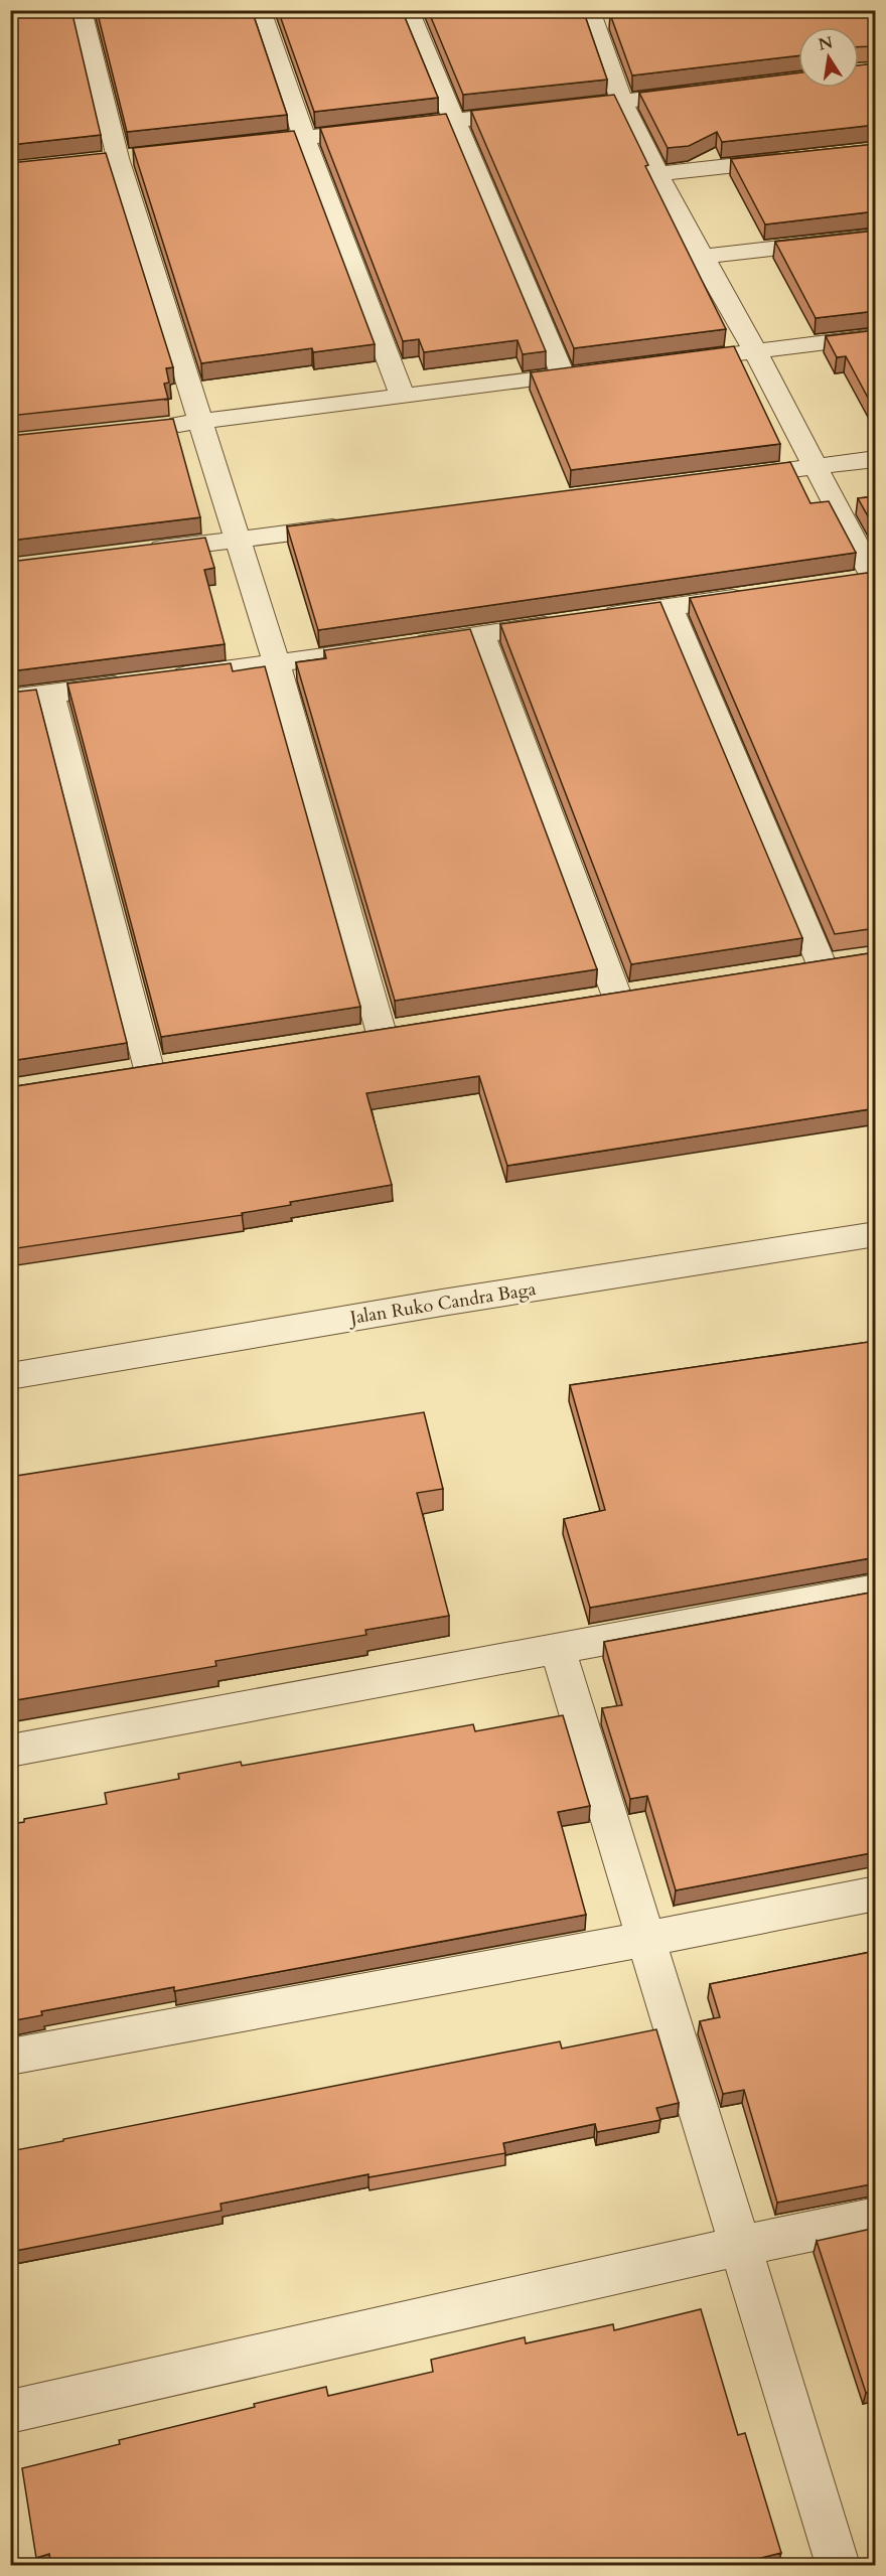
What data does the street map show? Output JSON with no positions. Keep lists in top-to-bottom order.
{
  "streets": {
    "street": ["Jalan Ruko Candra Baga"]
  },
  "north": "top"
}
